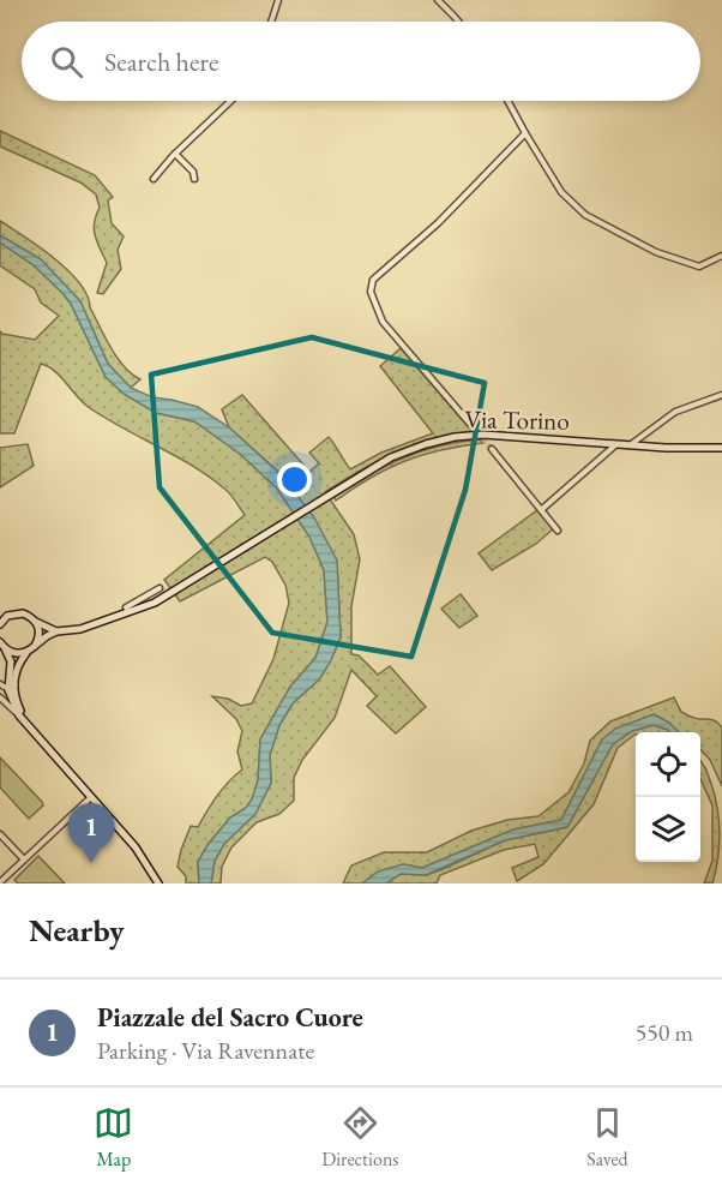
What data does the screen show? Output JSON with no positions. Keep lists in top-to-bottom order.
{
  "streets": {
    "main road": ["Via Torino"]
  },
  "page": {
    "search": "Search here",
    "pins": "1",
    "heading": "Nearby",
    "list": [
      {
        "mark": "1",
        "name": "Piazzale del Sacro Cuore",
        "note": "Parking · Via Ravennate",
        "value": "550 m"
      }
    ],
    "nav": ["Map", "Directions", "Saved"]
  }
}
